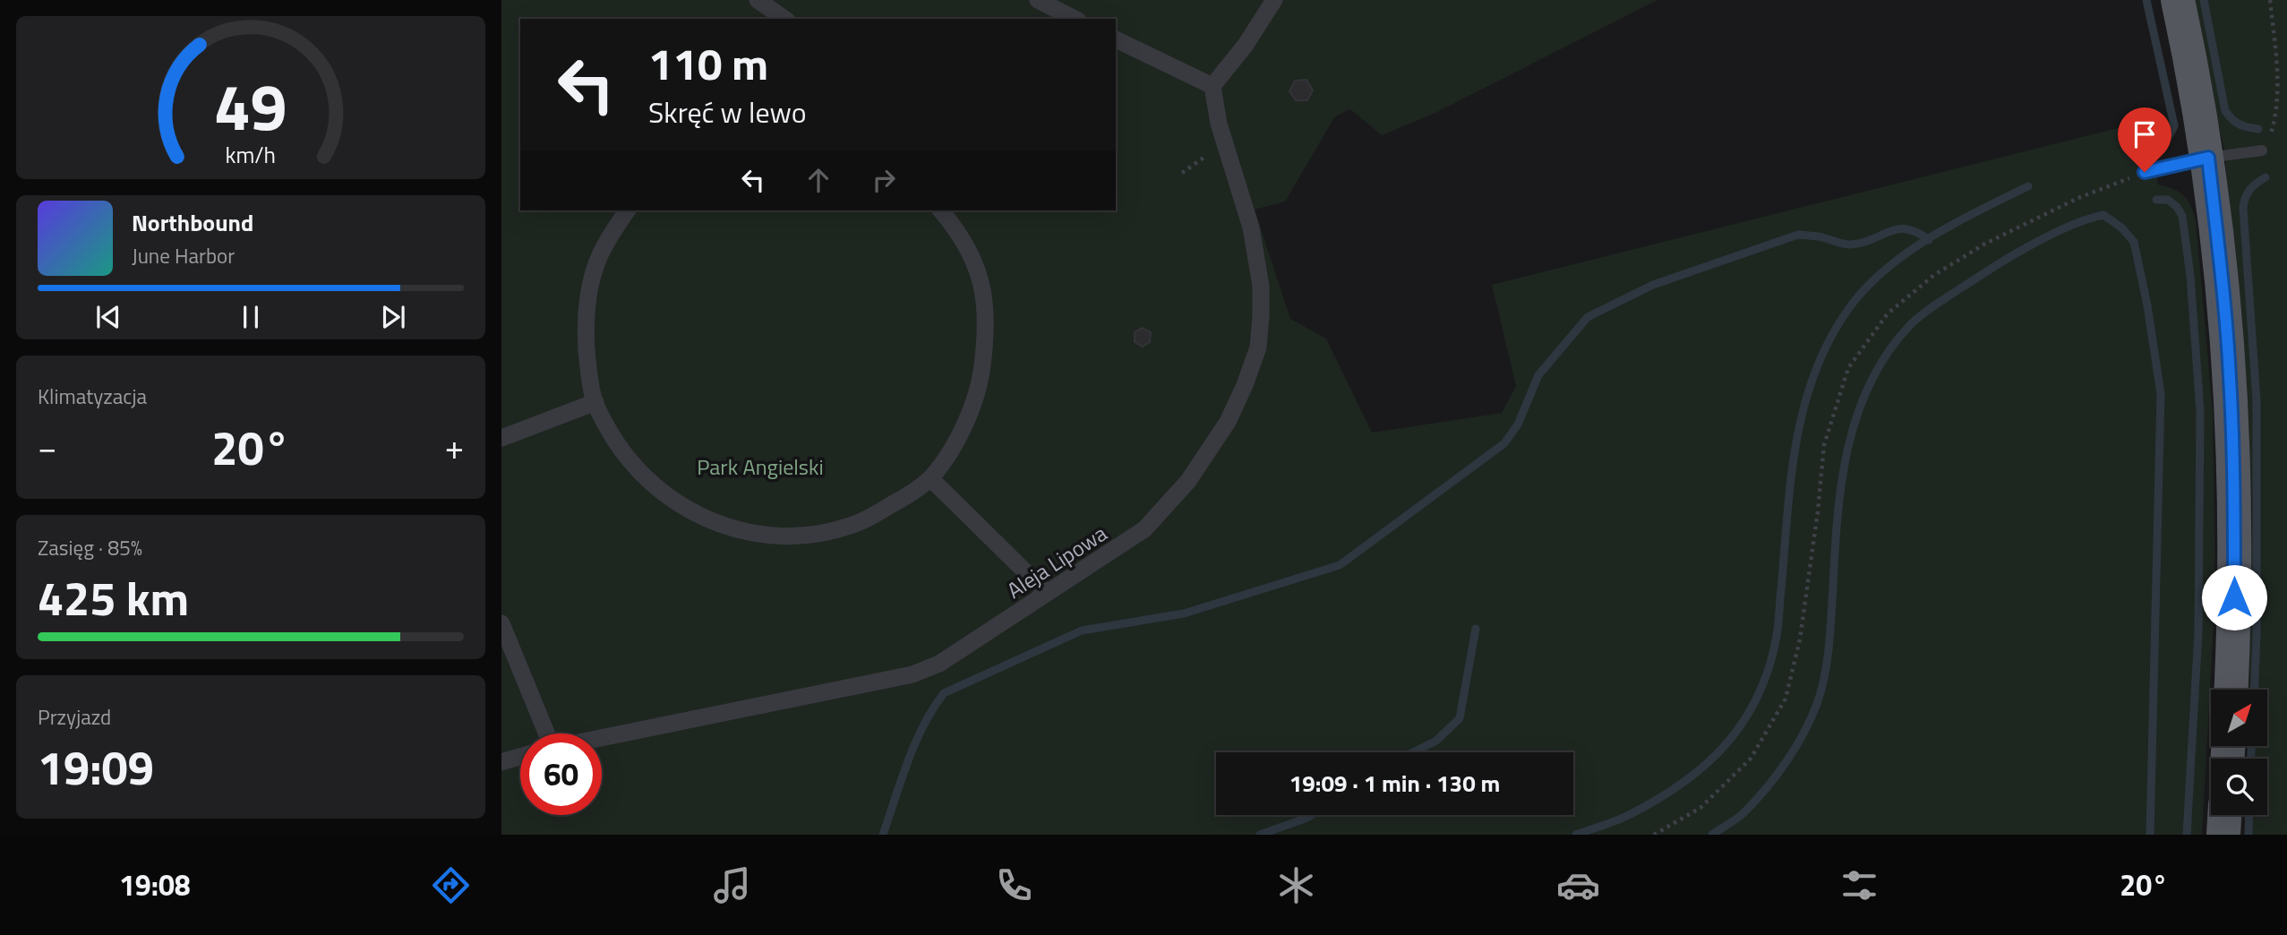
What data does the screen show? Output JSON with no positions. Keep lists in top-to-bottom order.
{
  "streets": {
    "street": ["Aleja Lipowa"]
  },
  "parks": ["Park Angielski"],
  "north": "top right",
  "page": {
    "turn": ["110 m", "Skręć w lewo"],
    "song": ["Northbound", "June Harbor"],
    "tile": [
      "Klimatyzacja",
      ["Zasięg · 85%", "425 km"],
      ["Przyjazd", "19:09"]
    ],
    "heat": ["−", "20°", "+"],
    "limit": "60",
    "trip": "19:09 · 1 min · 130 m",
    "tabs": ["19:08", "20°"],
    "gauge": ["49", "km/h"]
  }
}
